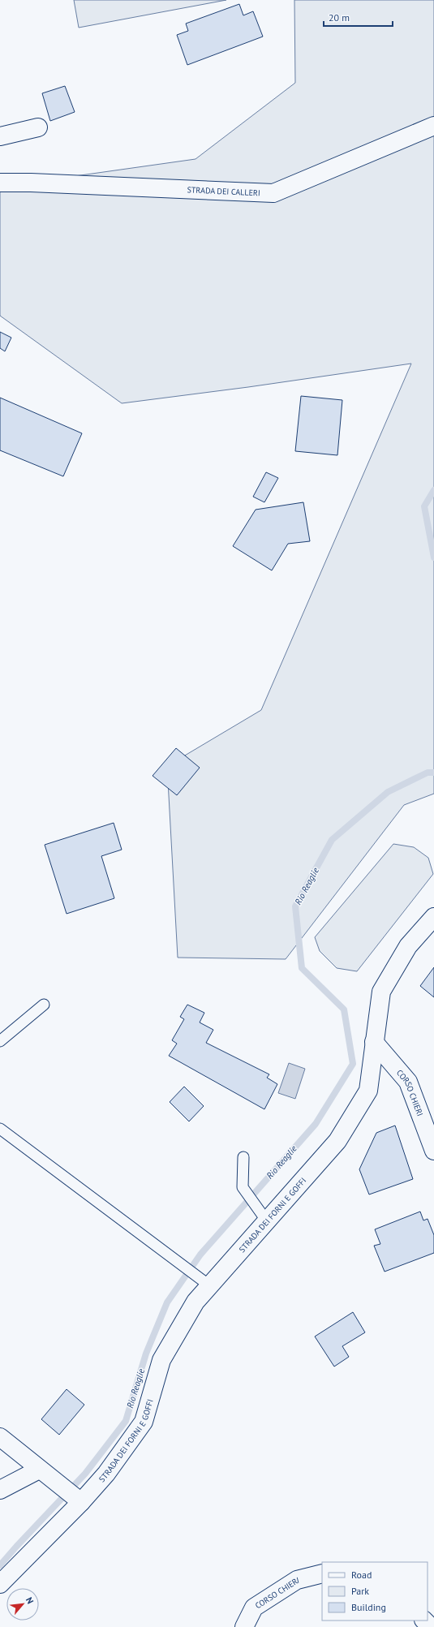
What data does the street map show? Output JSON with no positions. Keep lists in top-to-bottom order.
{
  "streets": {
    "street": ["STRADA DEI CALLERI", "CORSO CHIERI", "STRADA DEI FORNI E GOFFI"]
  },
  "crossings": [
    ["CORSO CHIERI", "STRADA DEI FORNI E GOFFI"]
  ],
  "water": ["Rio Reaglie"],
  "legend": ["Road", "Park", "Building"],
  "scale_bar": "20 m",
  "north": "top right"
}
